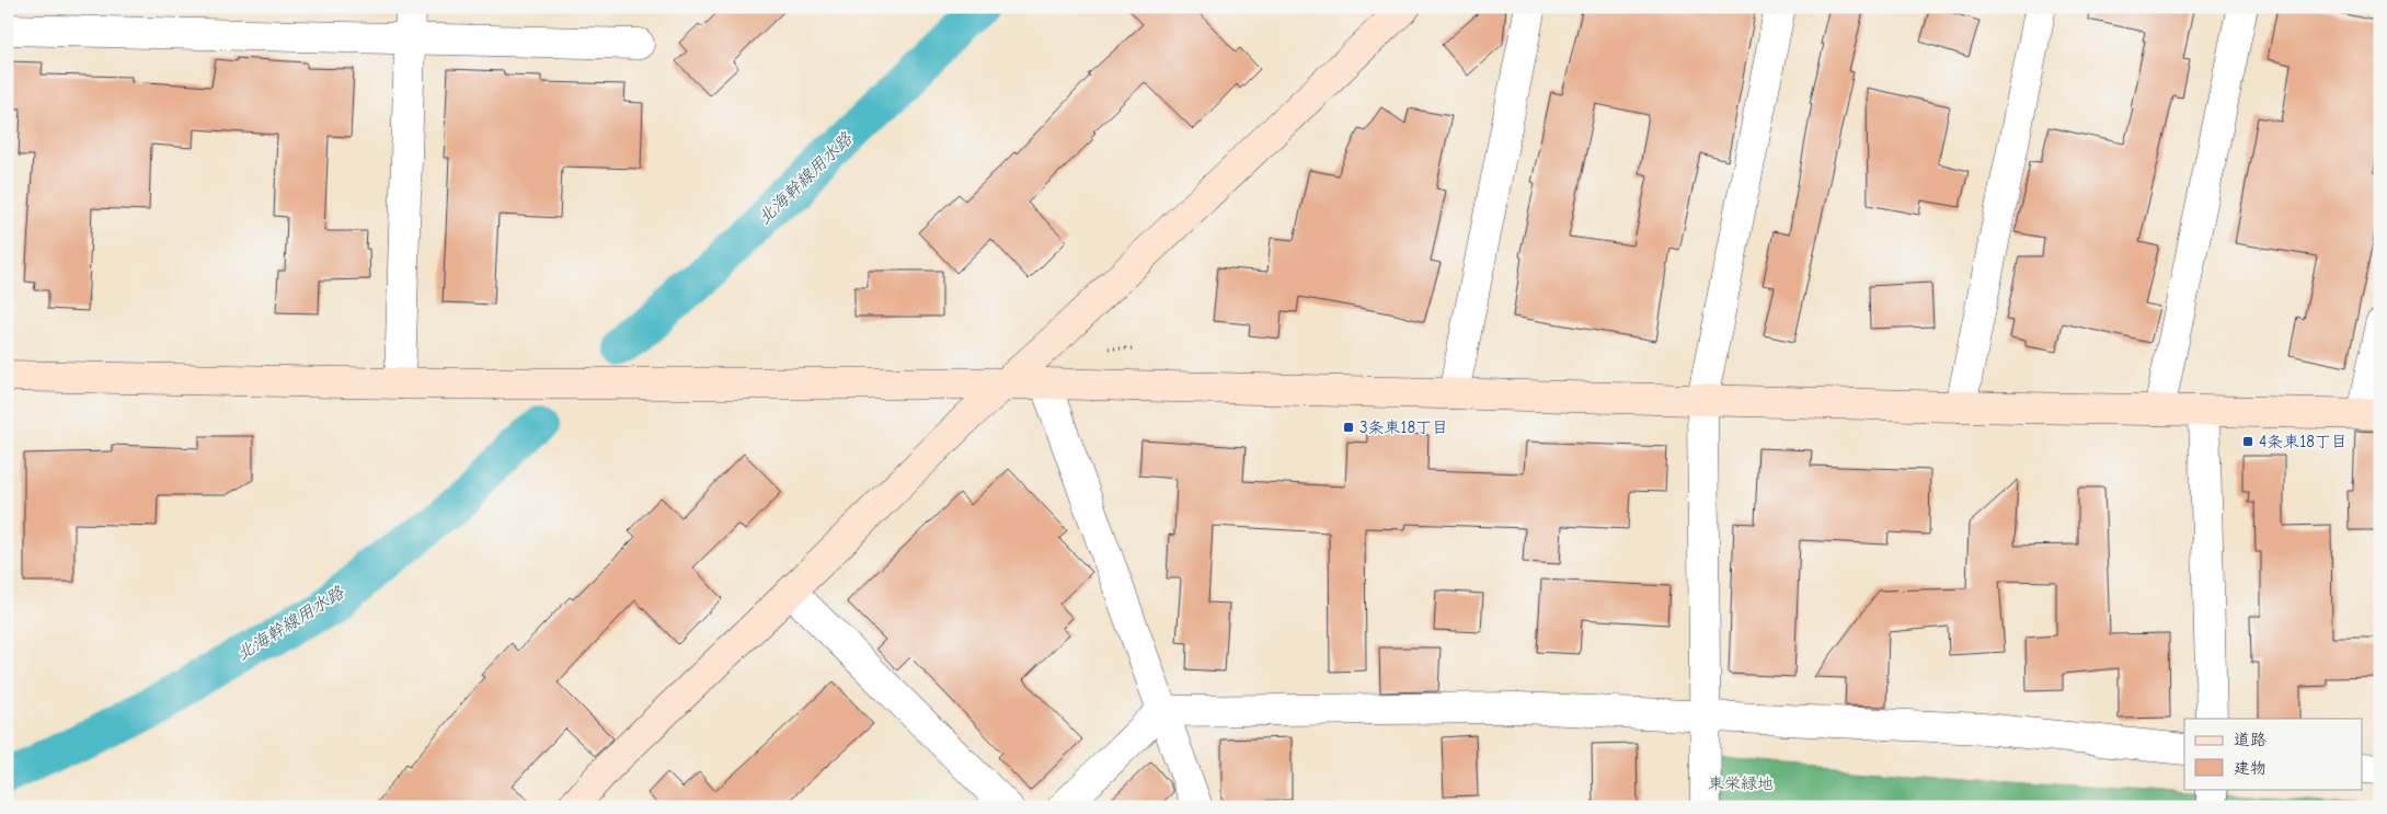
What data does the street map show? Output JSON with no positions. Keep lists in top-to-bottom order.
{
  "water": ["北海幹線用水路"],
  "parks": ["東栄緑地"],
  "places": {
    "transit": ["3条東18丁目", "4条東18丁目"]
  },
  "legend": ["道路", "建物"]
}
